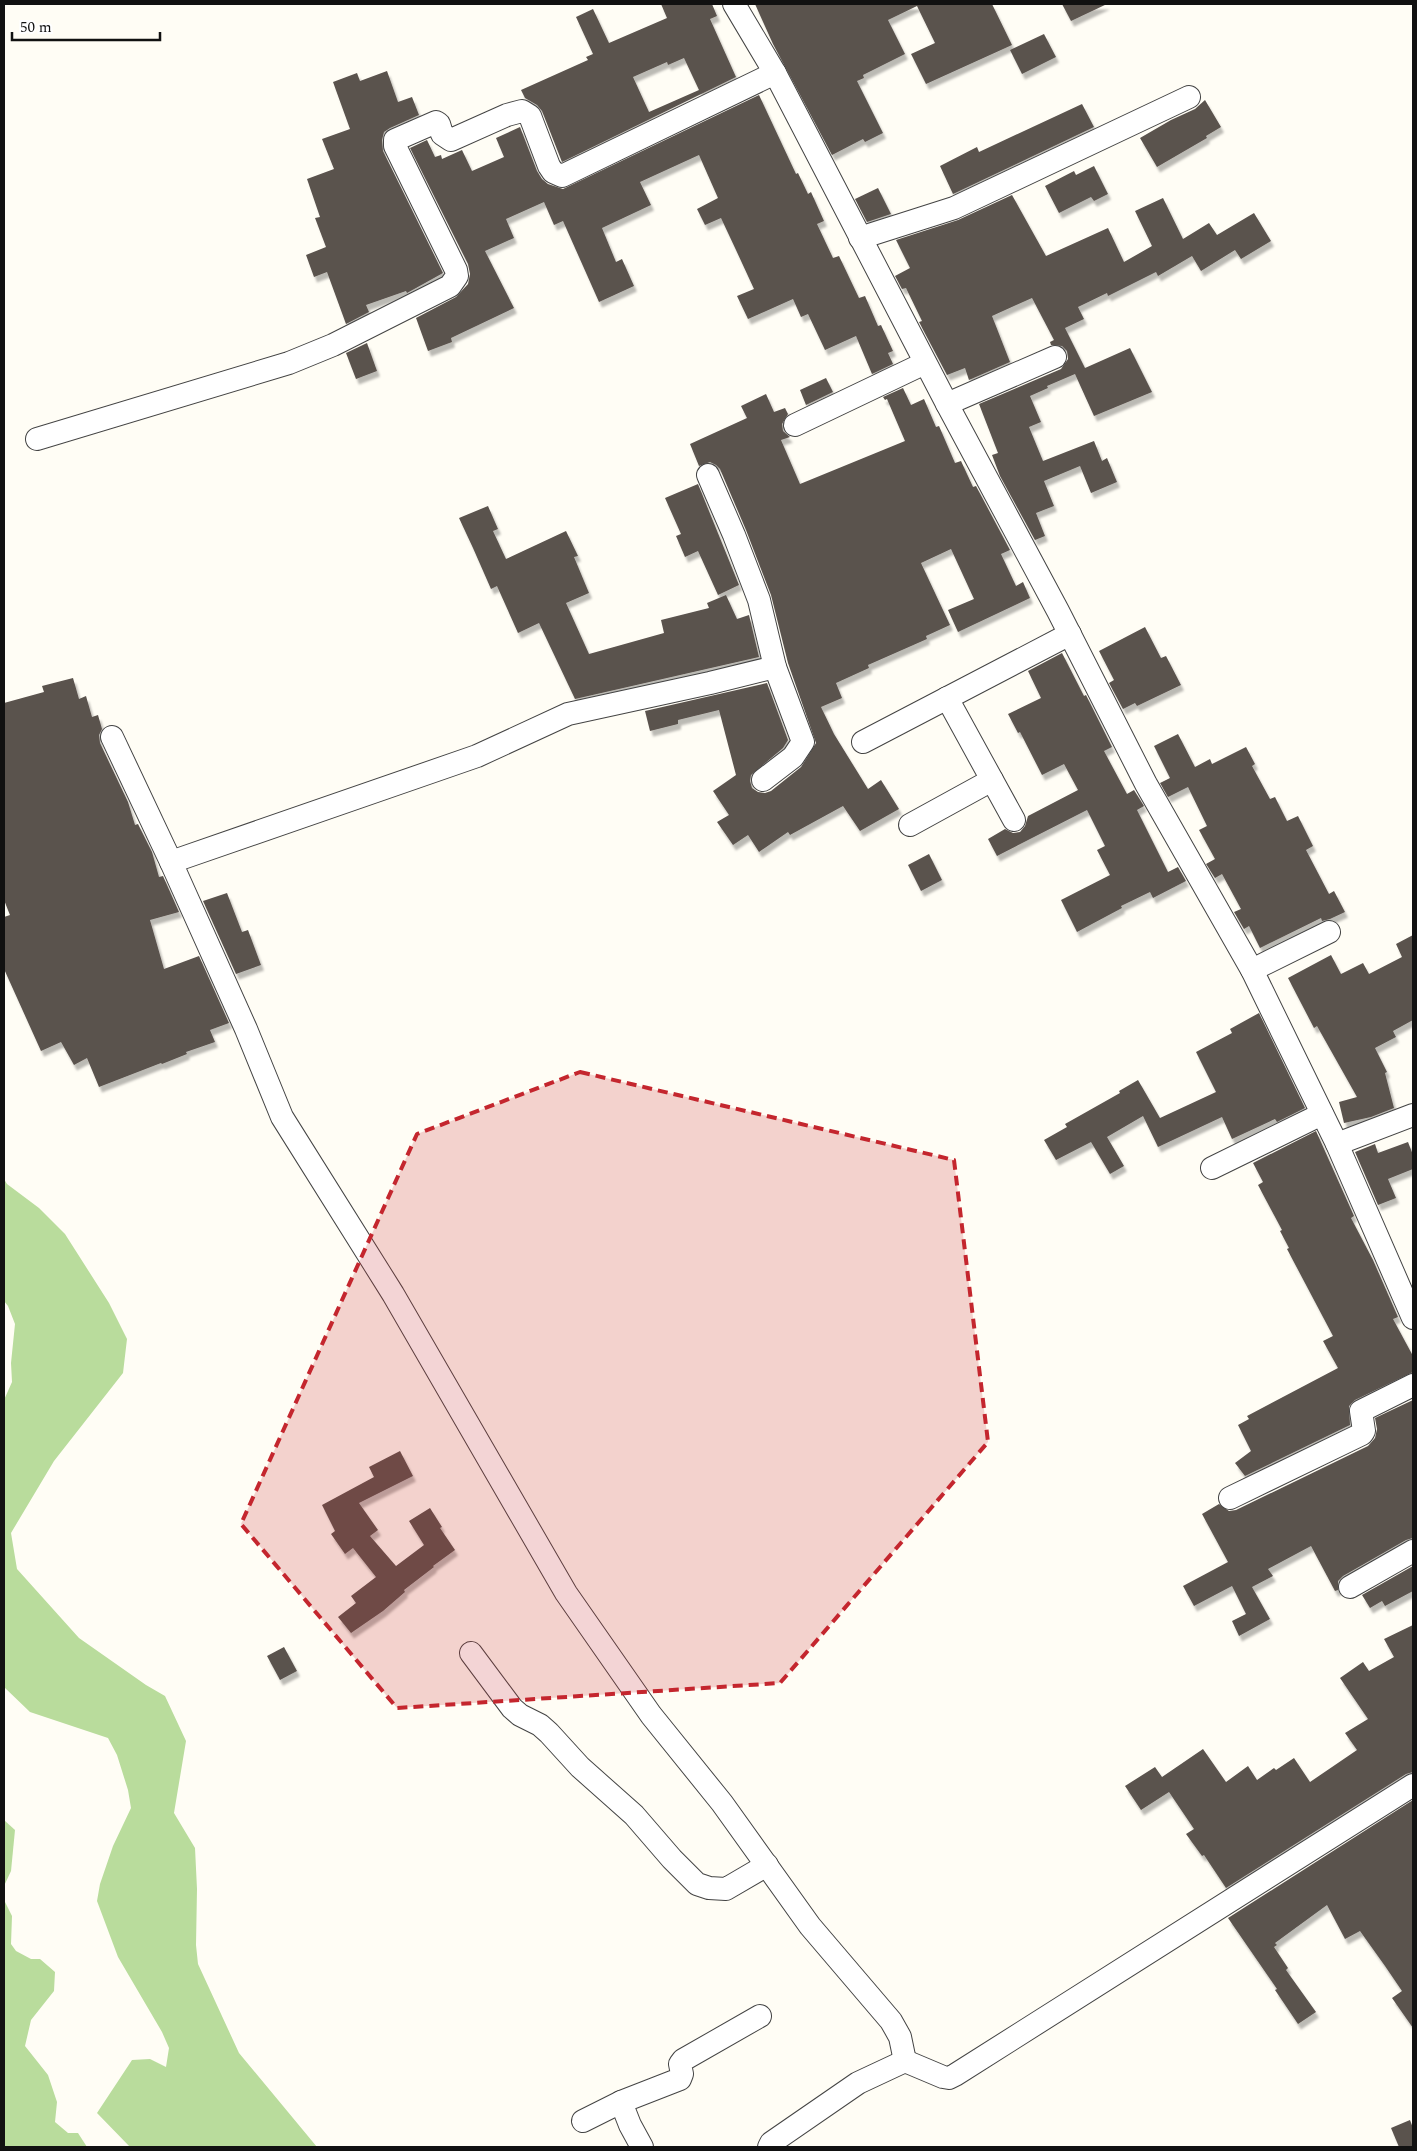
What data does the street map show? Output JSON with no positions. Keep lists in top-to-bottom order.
{
  "scale_bar": "50 m"
}
